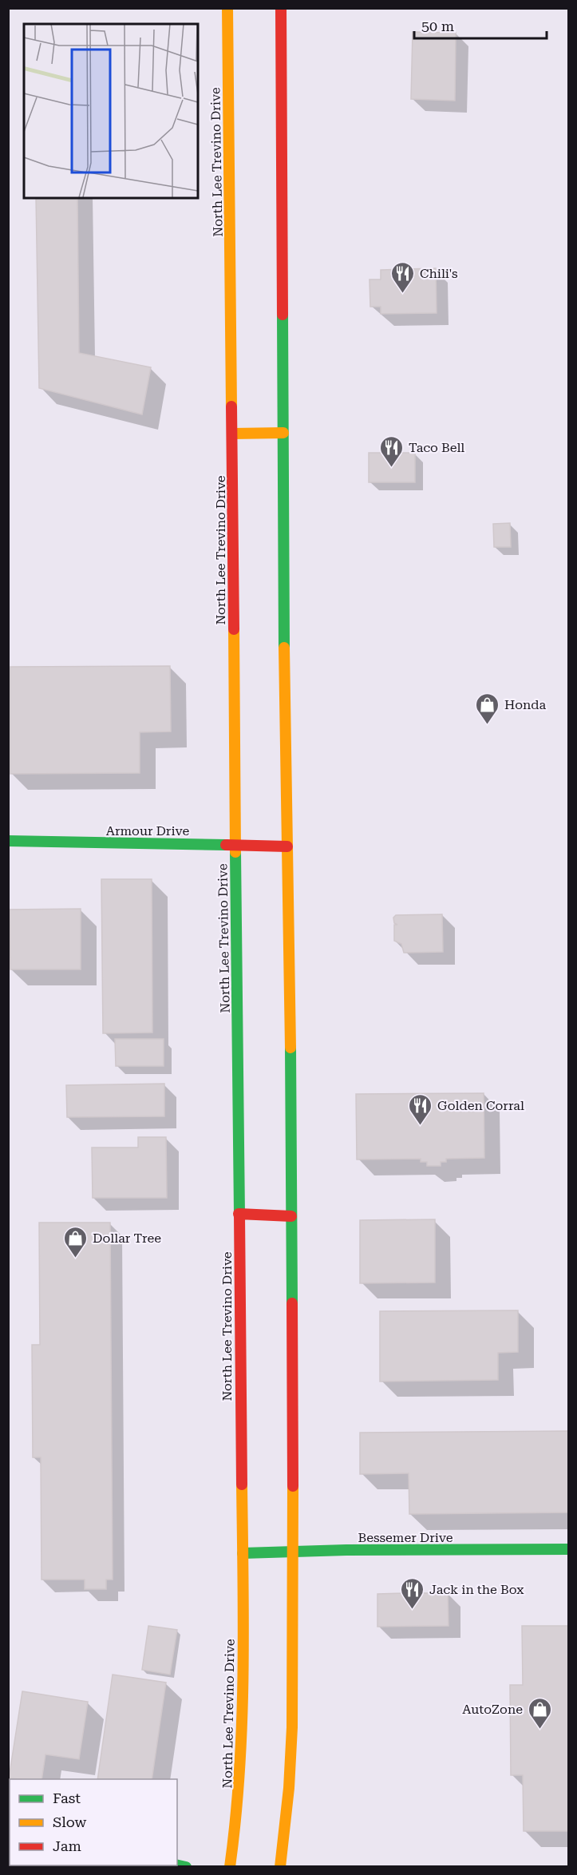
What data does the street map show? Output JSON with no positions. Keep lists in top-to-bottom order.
{
  "streets": {
    "main road": ["North Lee Trevino Drive", "Armour Drive", "Bessemer Drive"]
  },
  "crossings": [
    ["North Lee Trevino Drive", "Armour Drive"],
    ["North Lee Trevino Drive", "Bessemer Drive"]
  ],
  "places": {
    "restaurant": [
      "Chili's",
      "Taco Bell",
      "Golden Corral",
      "Jack in the Box"
    ],
    "shop": ["Honda", "Dollar Tree", "AutoZone"]
  },
  "legend": ["Fast", "Slow", "Jam"],
  "scale_bar": "50 m"
}
